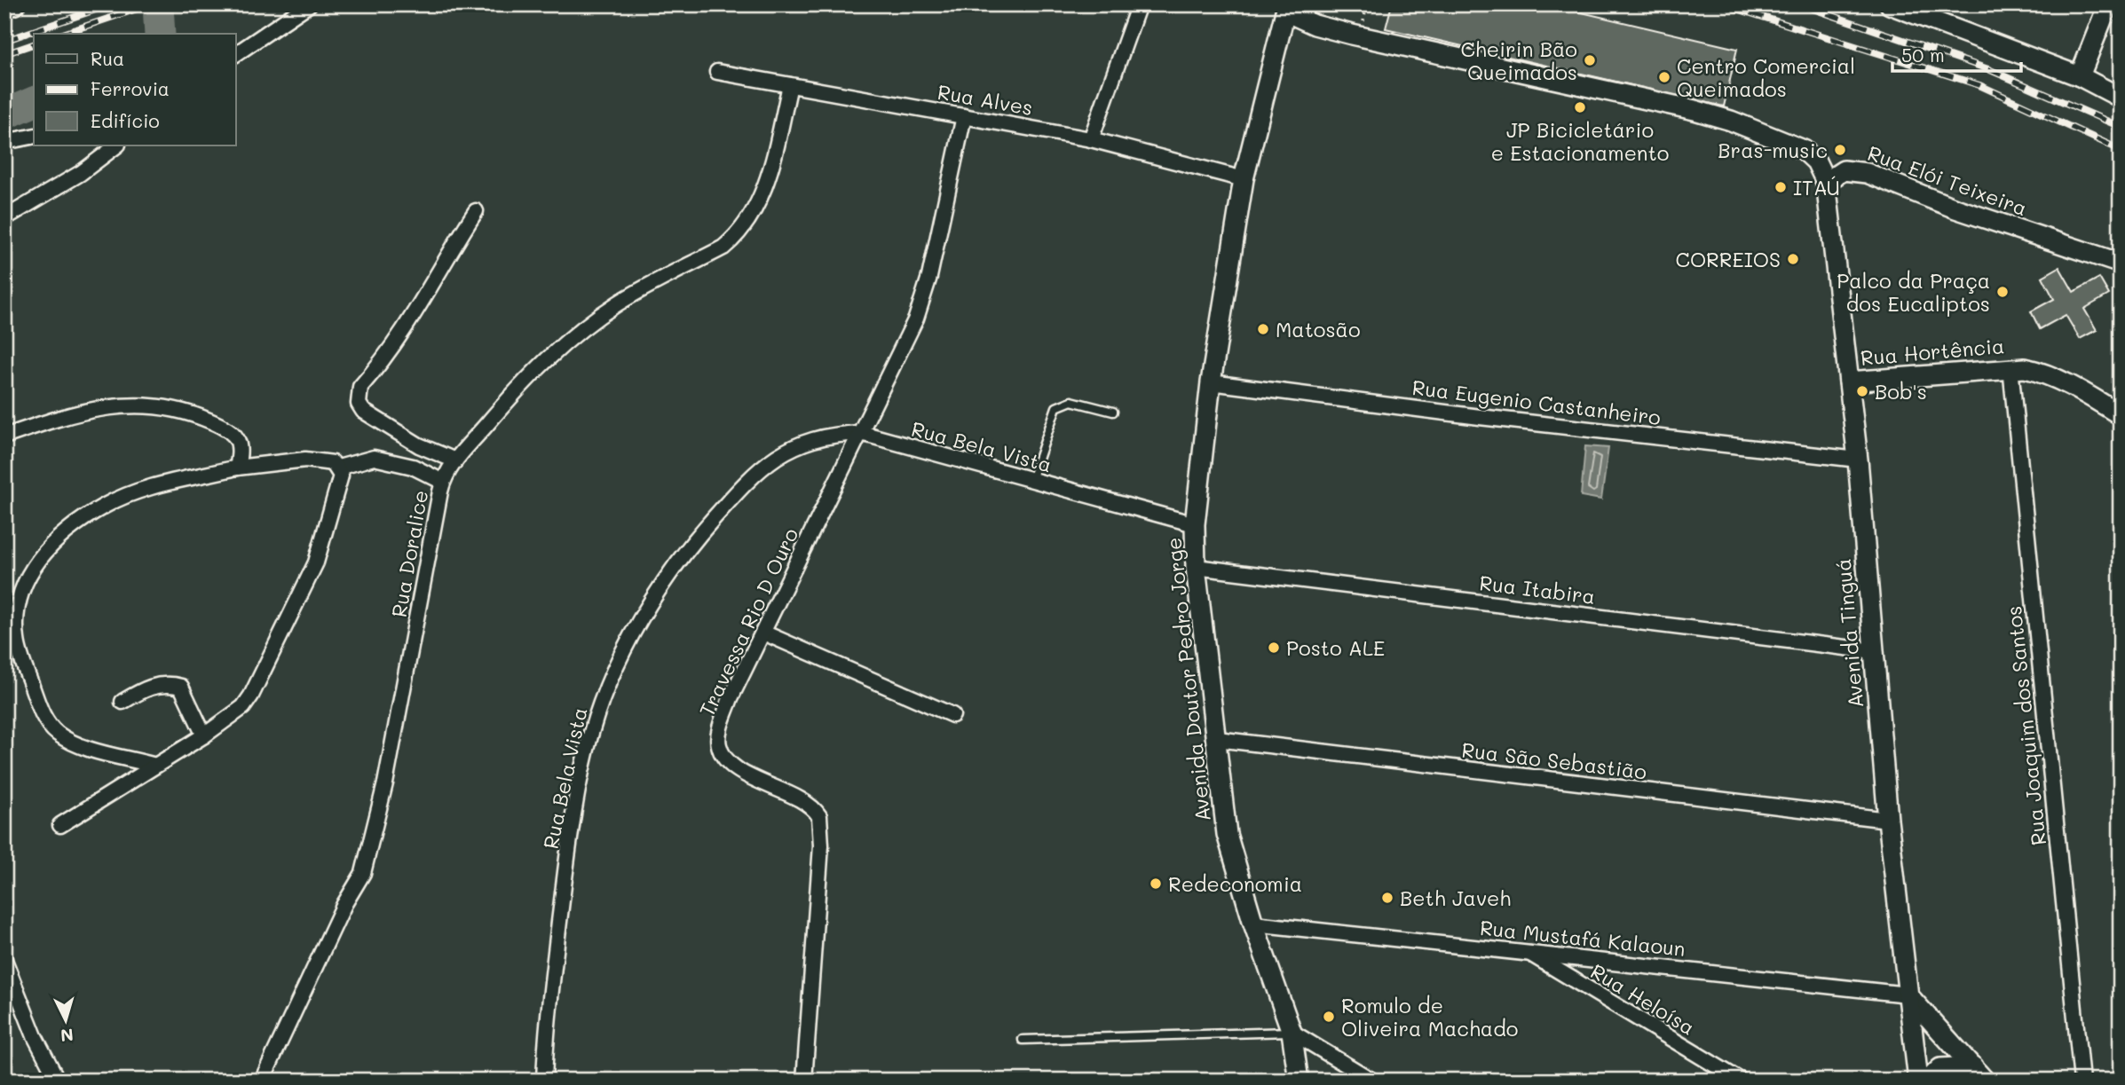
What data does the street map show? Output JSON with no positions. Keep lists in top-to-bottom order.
{
  "streets": {
    "street": [
      "Rua Alves",
      "Rua Elói Teixeira",
      "Rua Hortência",
      "Rua Eugenio Castanheiro",
      "Rua Bela Vista",
      "Rua Doralice",
      "Rua Itabira",
      "Travessa Rio D Ouro",
      "Avenida Tinguá",
      "Avenida Doutor Pedro Jorge",
      "Rua Joaquim dos Santos",
      "Rua São Sebastião",
      "Rua Mustafá Kalaoun",
      "Rua Heloísa"
    ]
  },
  "crossings": [
    ["Rua Alves", "Rua Doralice"],
    ["Rua Alves", "Travessa Rio D Ouro"],
    ["Rua Alves", "Avenida Doutor Pedro Jorge"],
    ["Rua Elói Teixeira", "Avenida Tinguá"],
    ["Rua Hortência", "Avenida Tinguá"],
    ["Rua Hortência", "Rua Joaquim dos Santos"],
    ["Rua Eugenio Castanheiro", "Avenida Tinguá"],
    ["Rua Eugenio Castanheiro", "Avenida Doutor Pedro Jorge"],
    ["Rua Bela Vista", "Travessa Rio D Ouro"],
    ["Rua Bela Vista", "Avenida Doutor Pedro Jorge"],
    ["Rua Itabira", "Avenida Tinguá"],
    ["Rua Itabira", "Avenida Doutor Pedro Jorge"],
    ["Avenida Tinguá", "Rua São Sebastião"],
    ["Avenida Tinguá", "Rua Mustafá Kalaoun"],
    ["Avenida Doutor Pedro Jorge", "Rua São Sebastião"],
    ["Avenida Doutor Pedro Jorge", "Rua Mustafá Kalaoun"],
    ["Rua Mustafá Kalaoun", "Rua Heloísa"]
  ],
  "places": [
    "Cheirin Bão Queimados",
    "Centro Comercial Queimados",
    "JP Bicicletário e Estacionamento",
    "Bras-music",
    "ITAÚ",
    "CORREIOS",
    "Palco da Praça dos Eucaliptos",
    "Matosão",
    "Bob's",
    "Posto ALE",
    "Redeconomia",
    "Beth Javeh",
    "Romulo de Oliveira Machado"
  ],
  "legend": ["Rua", "Ferrovia", "Edifício"],
  "scale_bar": "50 m",
  "north": "bottom"
}
